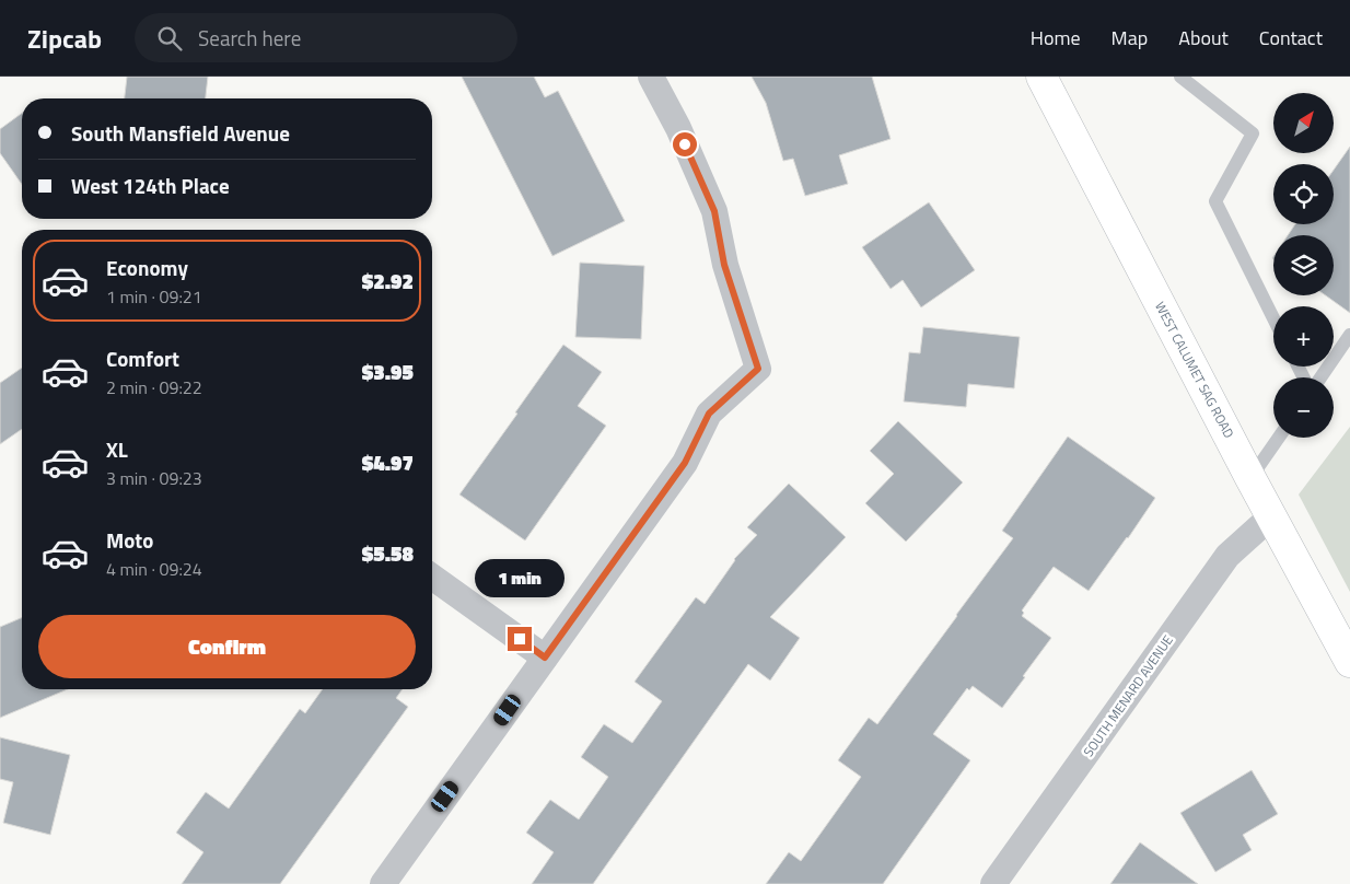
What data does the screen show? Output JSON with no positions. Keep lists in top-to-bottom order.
{
  "streets": {
    "main road": ["WEST CALUMET SAG ROAD"],
    "street": ["SOUTH MENARD AVENUE"]
  },
  "crossings": [
    ["WEST CALUMET SAG ROAD", "SOUTH MENARD AVENUE"]
  ],
  "north": "top right",
  "page": {
    "header": "Zipcab",
    "search": "Search here",
    "nav": [
      "Home",
      "Map",
      "About",
      "Contact"
    ],
    "map_buttons": ["+", "−"],
    "banner": ["South Mansfield Avenue", "West 124th Place"],
    "list": [
      {
        "name": "Economy",
        "note": "1 min · 09:21",
        "value": "$2.92"
      },
      {
        "name": "Comfort",
        "note": "2 min · 09:22",
        "value": "$3.95"
      },
      {
        "name": "XL",
        "note": "3 min · 09:23",
        "value": "$4.97"
      },
      {
        "name": "Moto",
        "note": "4 min · 09:24",
        "value": "$5.58"
      }
    ],
    "bubble": "1 min",
    "buttons": "Confirm"
  }
}
